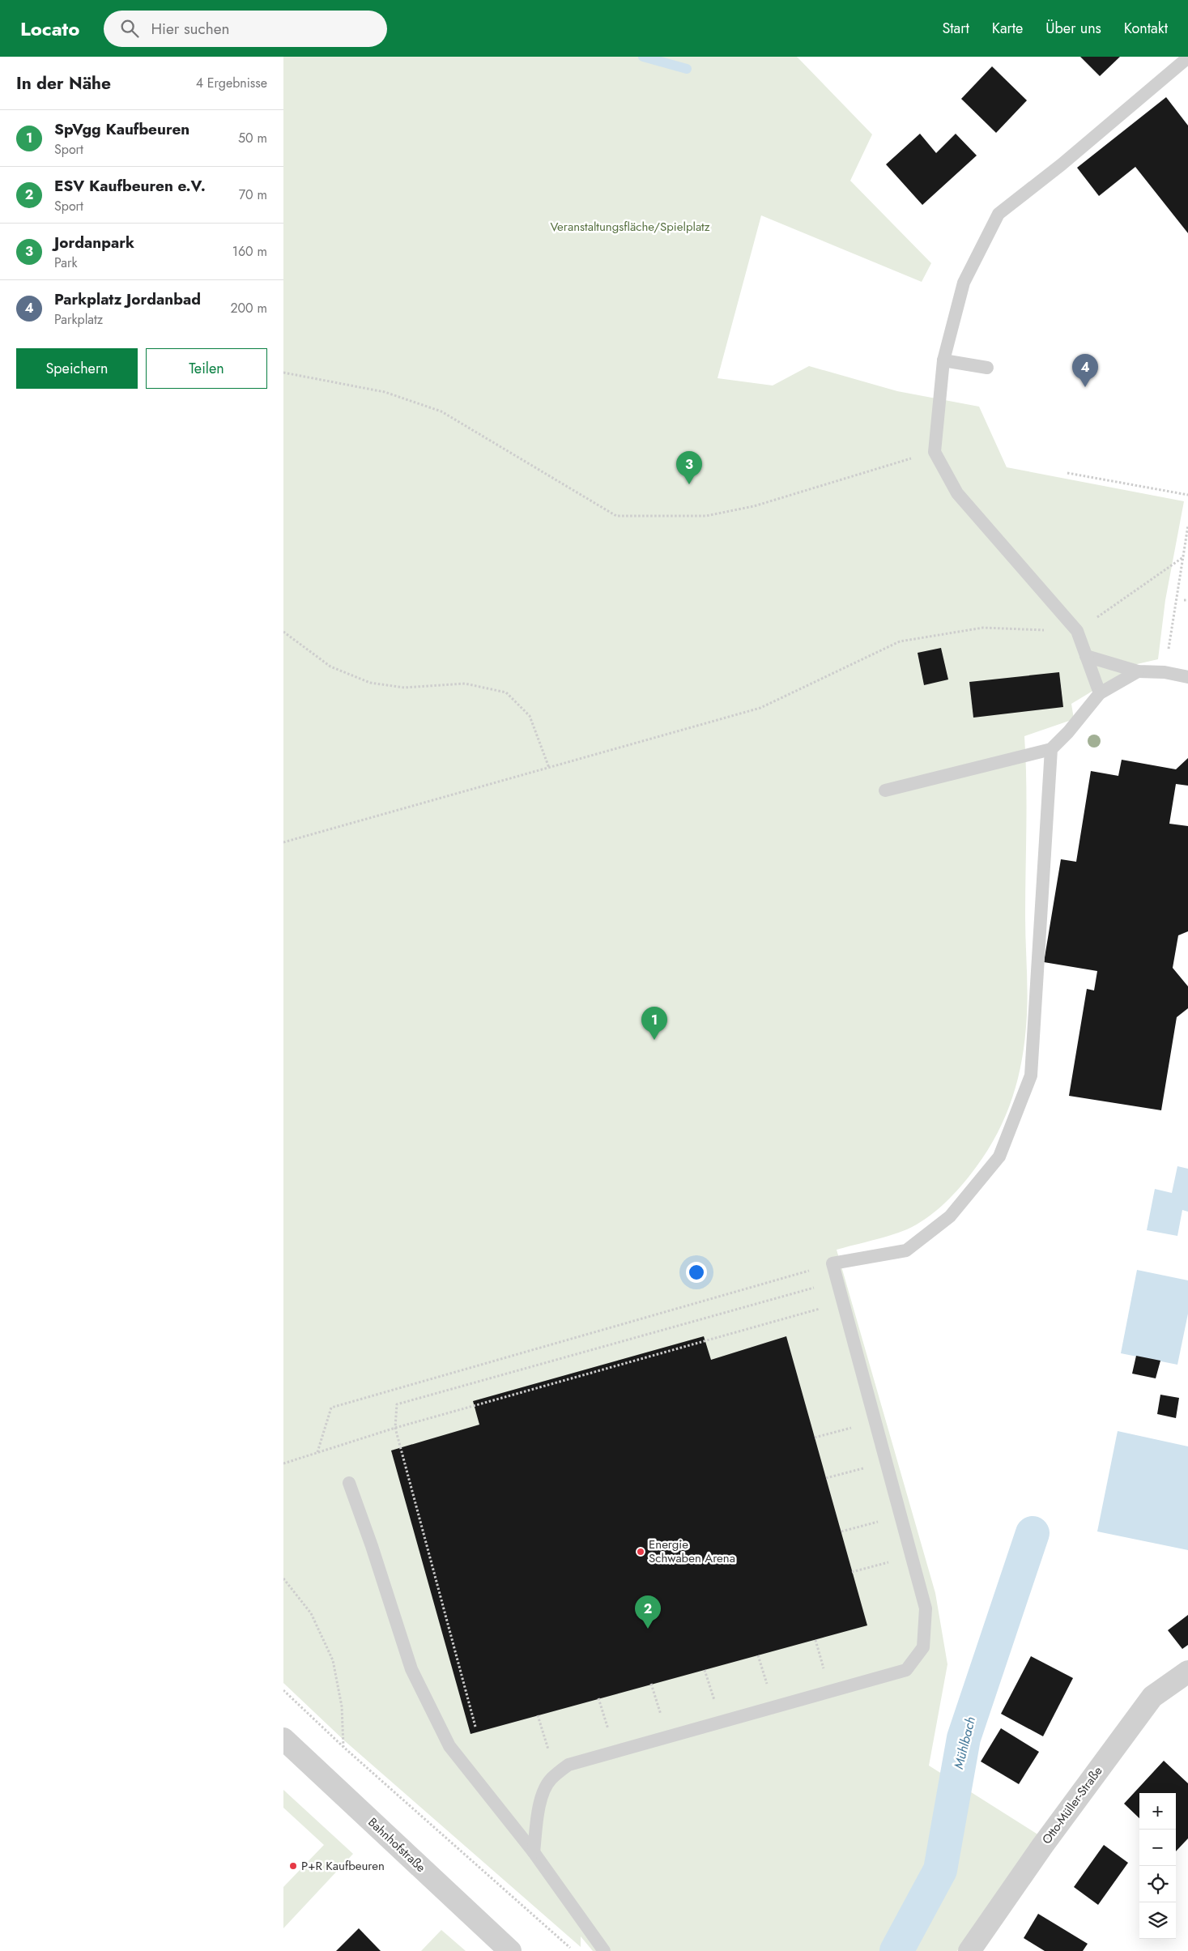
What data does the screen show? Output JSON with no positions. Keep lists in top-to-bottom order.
{
  "streets": {
    "street": ["Otto-Müller-Straße", "Bahnhofstraße"]
  },
  "water": ["Mühlbach"],
  "parks": ["Veranstaltungsfläche/Spielplatz"],
  "places": ["Energie Schwaben Arena", "P+R Kaufbeuren"],
  "page": {
    "header": "Locato",
    "search": "Hier suchen",
    "nav": [
      "Start",
      "Karte",
      "Über uns",
      "Kontakt"
    ],
    "heading": ["In der Nähe", "4 Ergebnisse"],
    "list": [
      {
        "mark": "1",
        "name": "SpVgg Kaufbeuren",
        "note": "Sport",
        "value": "50 m"
      },
      {
        "mark": "2",
        "name": "ESV Kaufbeuren e.V.",
        "note": "Sport",
        "value": "70 m"
      },
      {
        "mark": "3",
        "name": "Jordanpark",
        "note": "Park",
        "value": "160 m"
      },
      {
        "mark": "4",
        "name": "Parkplatz Jordanbad",
        "note": "Parkplatz",
        "value": "200 m"
      }
    ],
    "buttons": ["Speichern", "Teilen"],
    "pins": [
      "4",
      "3",
      "1",
      "2"
    ],
    "map_buttons": ["+", "−"]
  }
}
